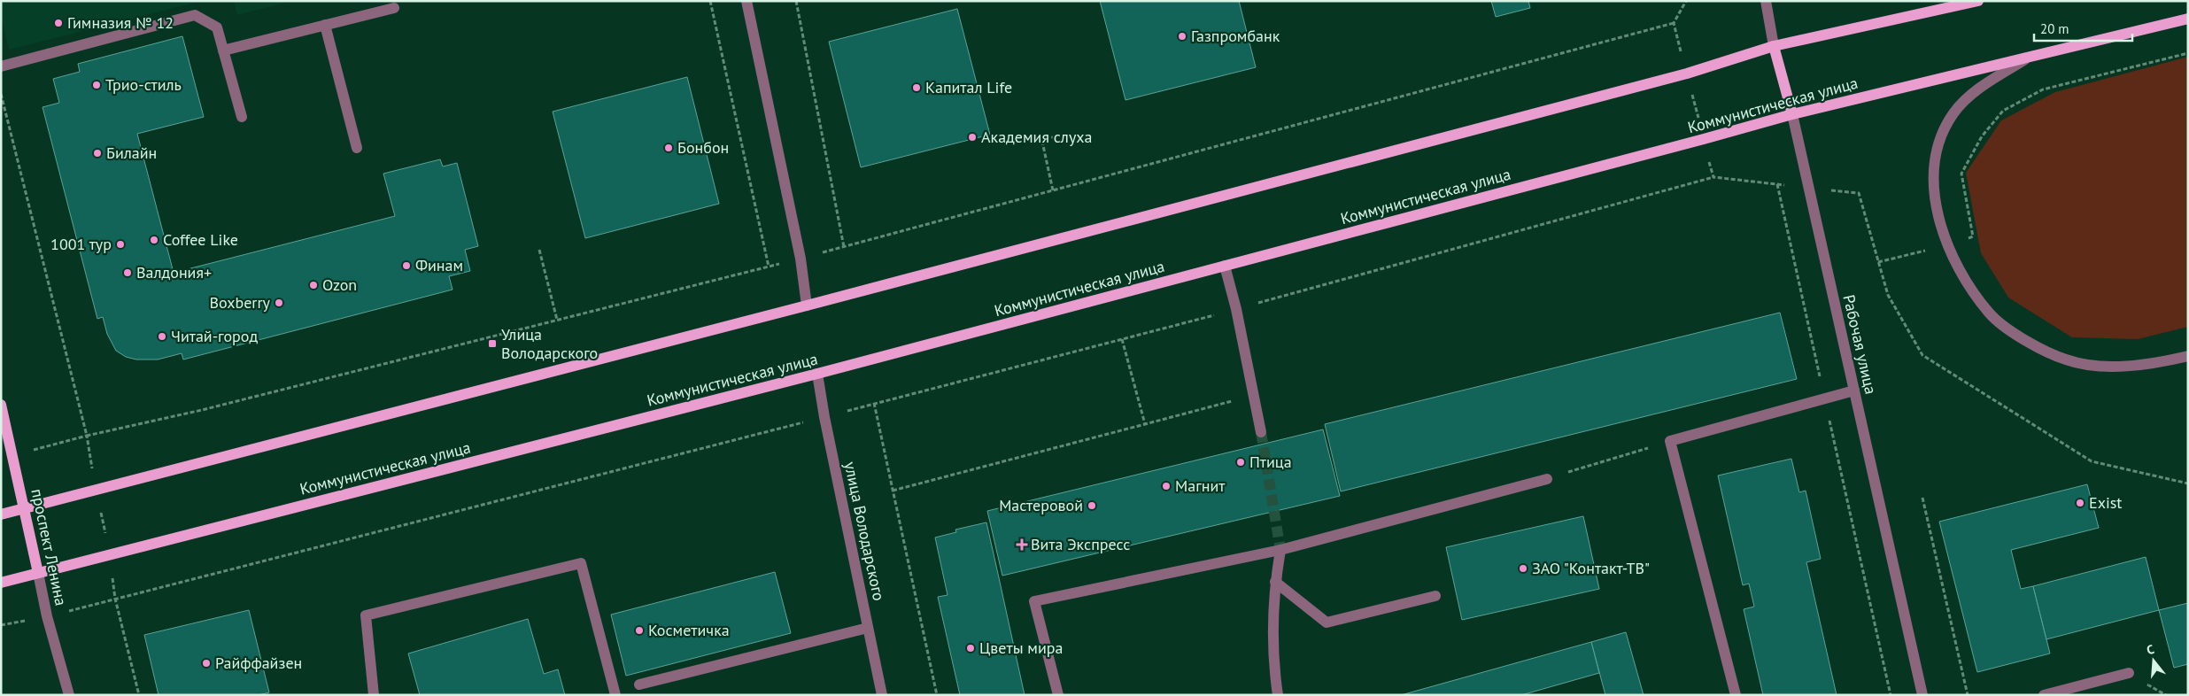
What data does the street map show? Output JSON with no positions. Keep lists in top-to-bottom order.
{
  "streets": {
    "main road": ["Коммунистическая улица", "Рабочая улица", "проспект Ленина"],
    "street": ["улица Володарского"]
  },
  "crossings": [
    ["Коммунистическая улица", "Рабочая улица"],
    ["Коммунистическая улица", "улица Володарского"],
    ["Коммунистическая улица", "проспект Ленина"]
  ],
  "places": {
    "other": [
      "Гимназия № 12",
      "Газпромбанк",
      "Трио-стиль",
      "Капитал Life",
      "Академия слуха",
      "Бонбон",
      "Билайн",
      "Coffee Like",
      "1001 тур",
      "Финам",
      "Валдония+",
      "Ozon",
      "Boxberry",
      "Читай-город",
      "Птица",
      "Магнит",
      "Exist",
      "Мастеровой",
      "ЗАО \"Контакт-ТВ\"",
      "Косметичка",
      "Цветы мира",
      "Райффайзен"
    ],
    "transit": ["Улица Володарского"],
    "health": ["Вита Экспресс"]
  },
  "scale_bar": "20 m",
  "north": "top"
}
